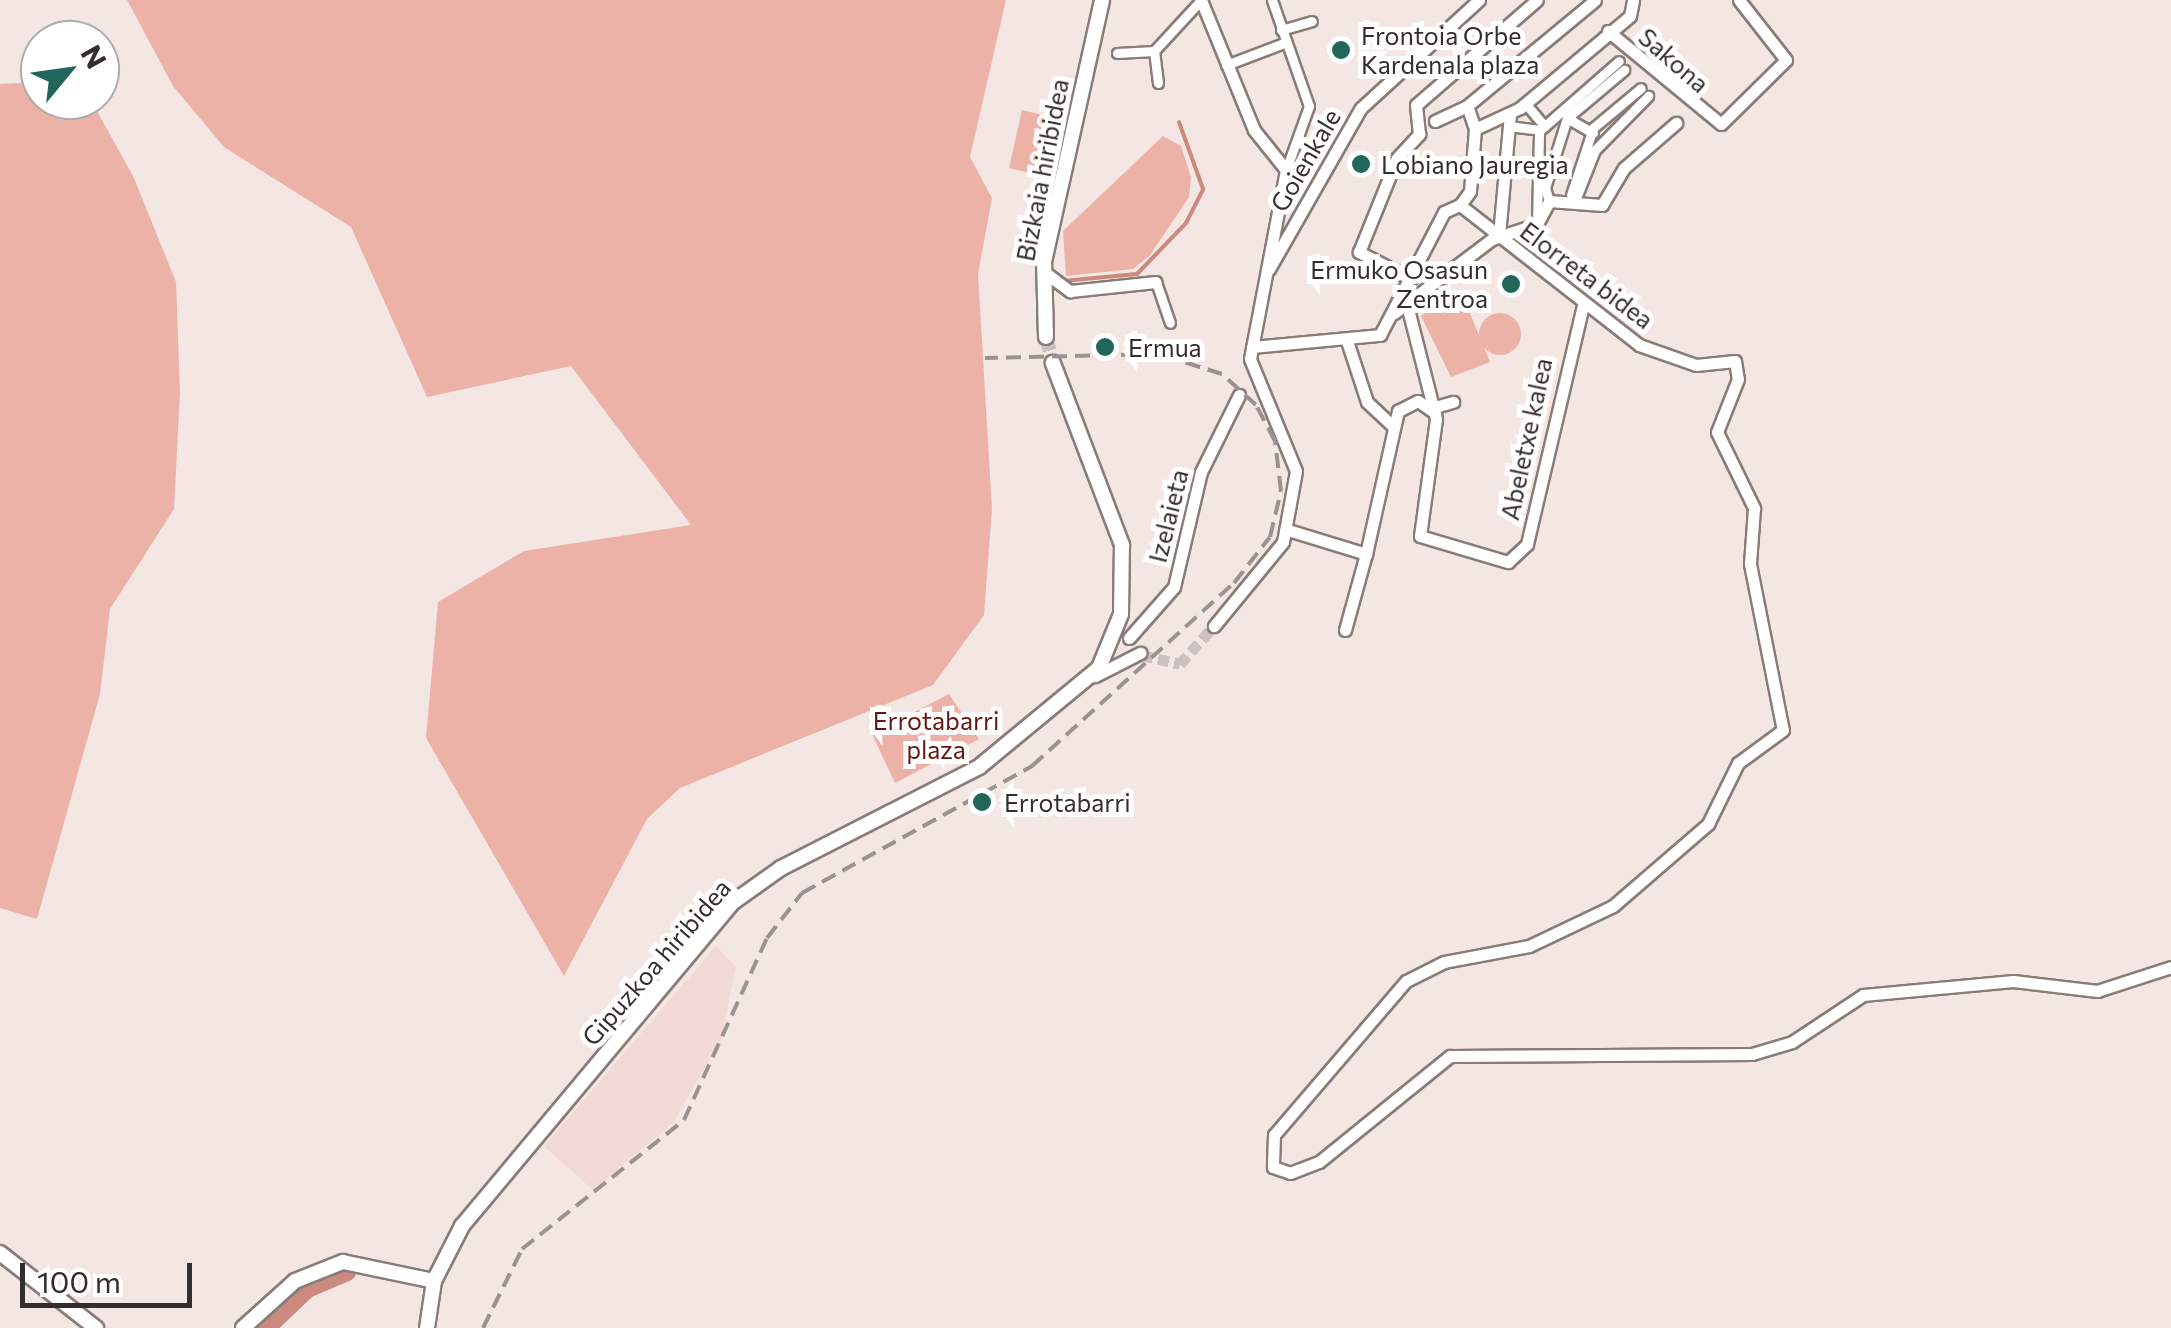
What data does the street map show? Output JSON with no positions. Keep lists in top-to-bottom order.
{
  "streets": {
    "street": [
      "Sakona",
      "Goienkale",
      "Bizkaia hiribidea",
      "Elorreta bidea",
      "Abeletxe kalea",
      "Izelaieta",
      "Gipuzkoa hiribidea"
    ]
  },
  "crossings": [
    ["Elorreta bidea", "Abeletxe kalea"]
  ],
  "parks": ["Errotabarri plaza"],
  "places": [
    "Frontoia Orbe Kardenala plaza",
    "Lobiano Jauregia",
    "Ermuko Osasun Zentroa",
    "Ermua",
    "Errotabarri"
  ],
  "scale_bar": "100 m",
  "north": "top right"
}
